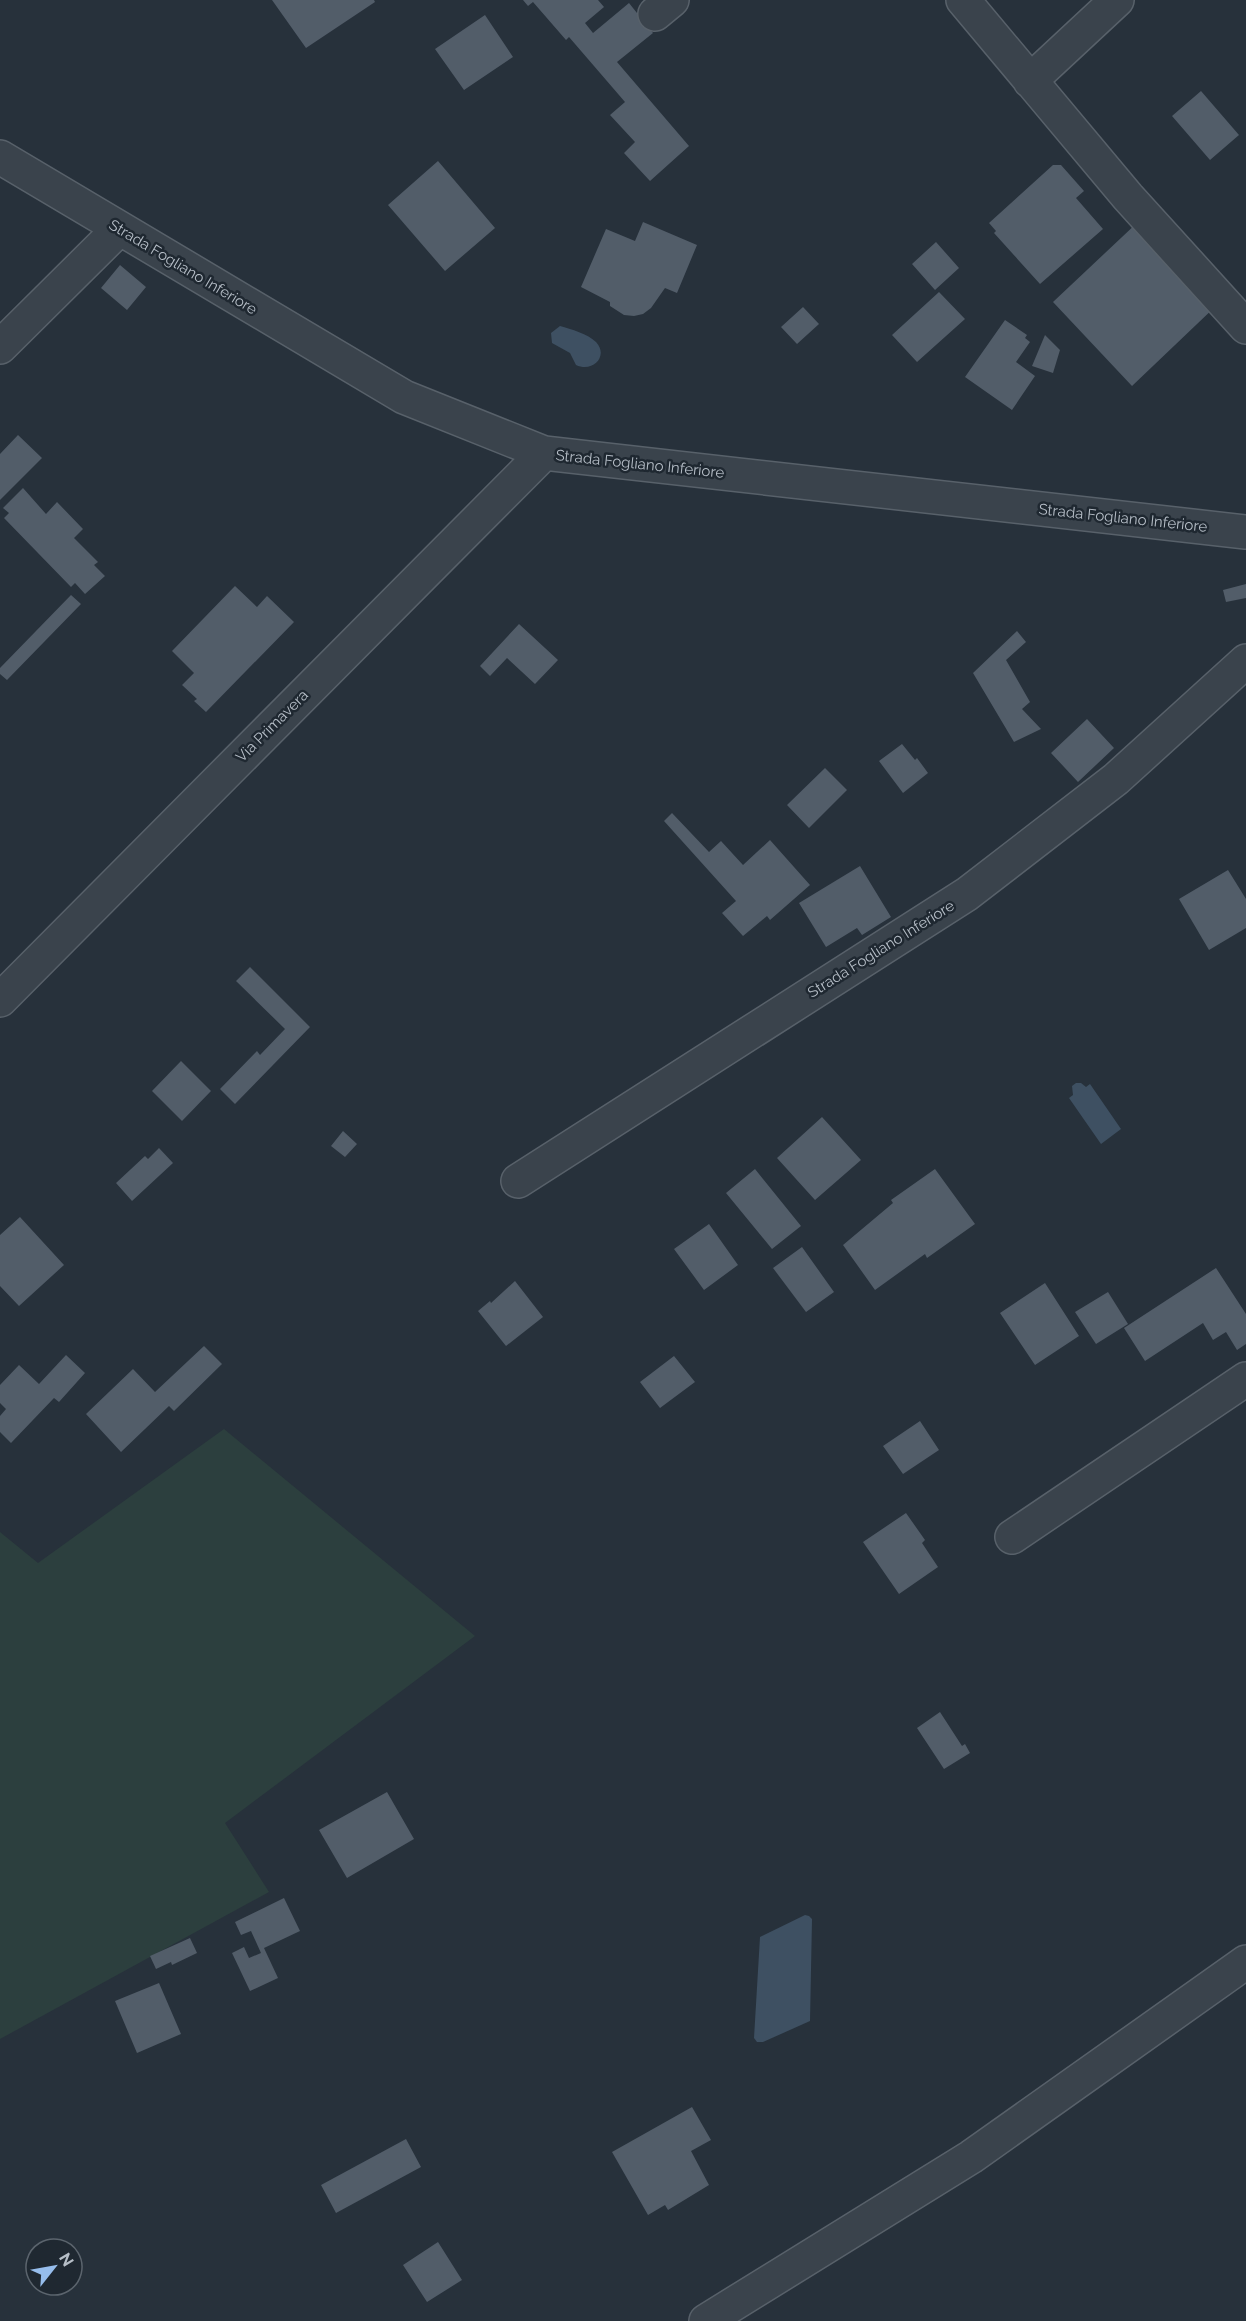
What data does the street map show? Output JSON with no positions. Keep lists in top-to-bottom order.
{
  "streets": {
    "street": ["Strada Fogliano Inferiore", "Via Primavera"]
  },
  "crossings": [
    ["Strada Fogliano Inferiore", "Via Primavera"]
  ],
  "north": "top right"
}
